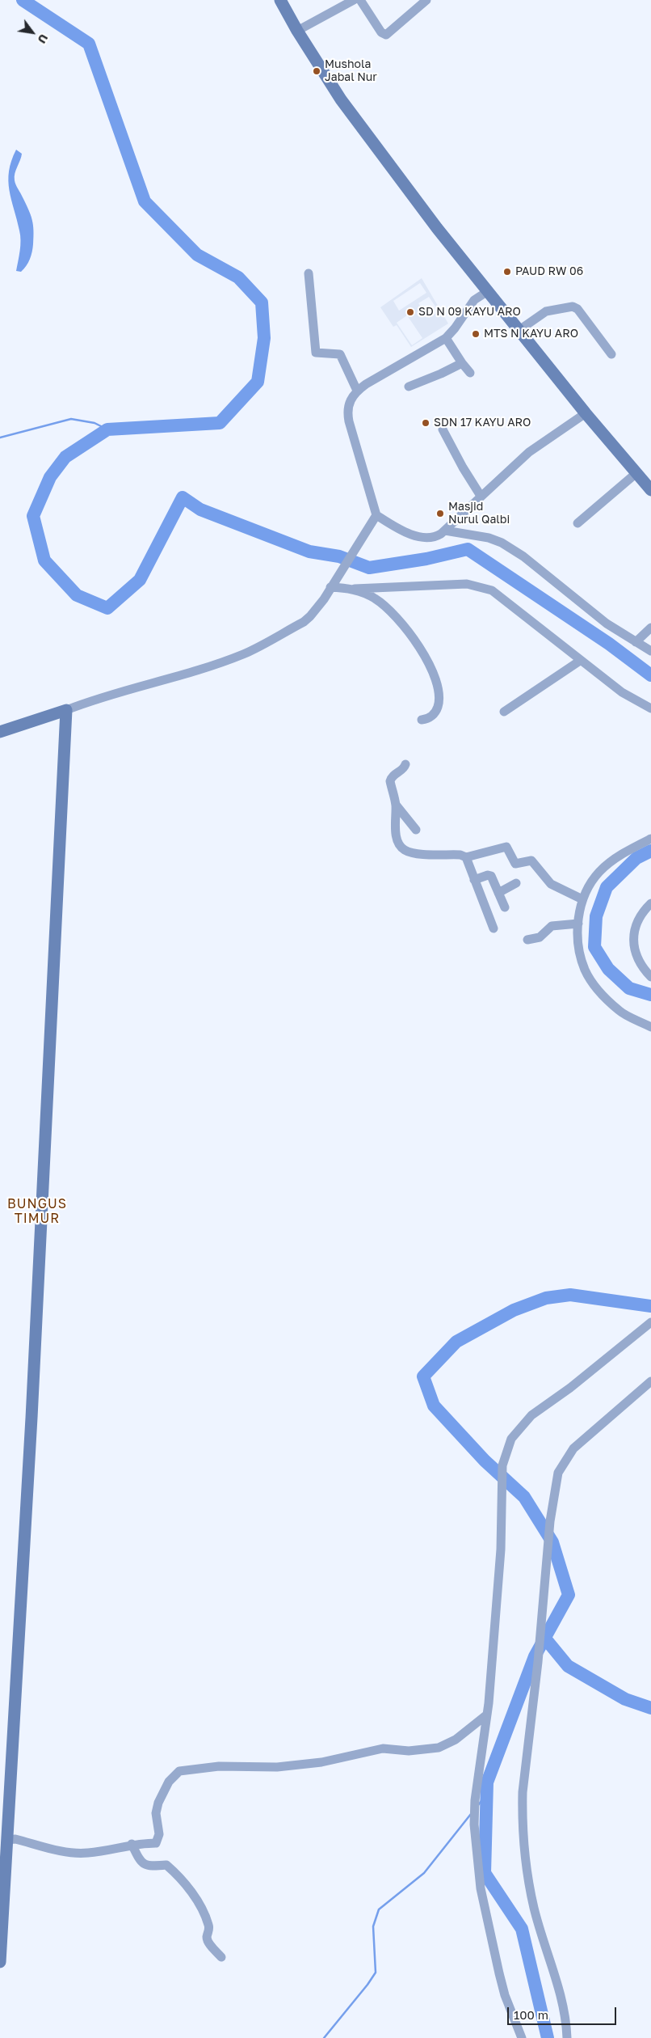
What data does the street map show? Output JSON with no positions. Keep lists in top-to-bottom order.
{
  "districts": ["BUNGUS TIMUR"],
  "places": [
    "Mushola Jabal Nur",
    "PAUD RW 06",
    "SD N 09 KAYU ARO",
    "MTS N KAYU ARO",
    "SDN 17 KAYU ARO",
    "Masjid Nurul Qalbi"
  ],
  "scale_bar": "100 m",
  "north": "bottom right"
}
